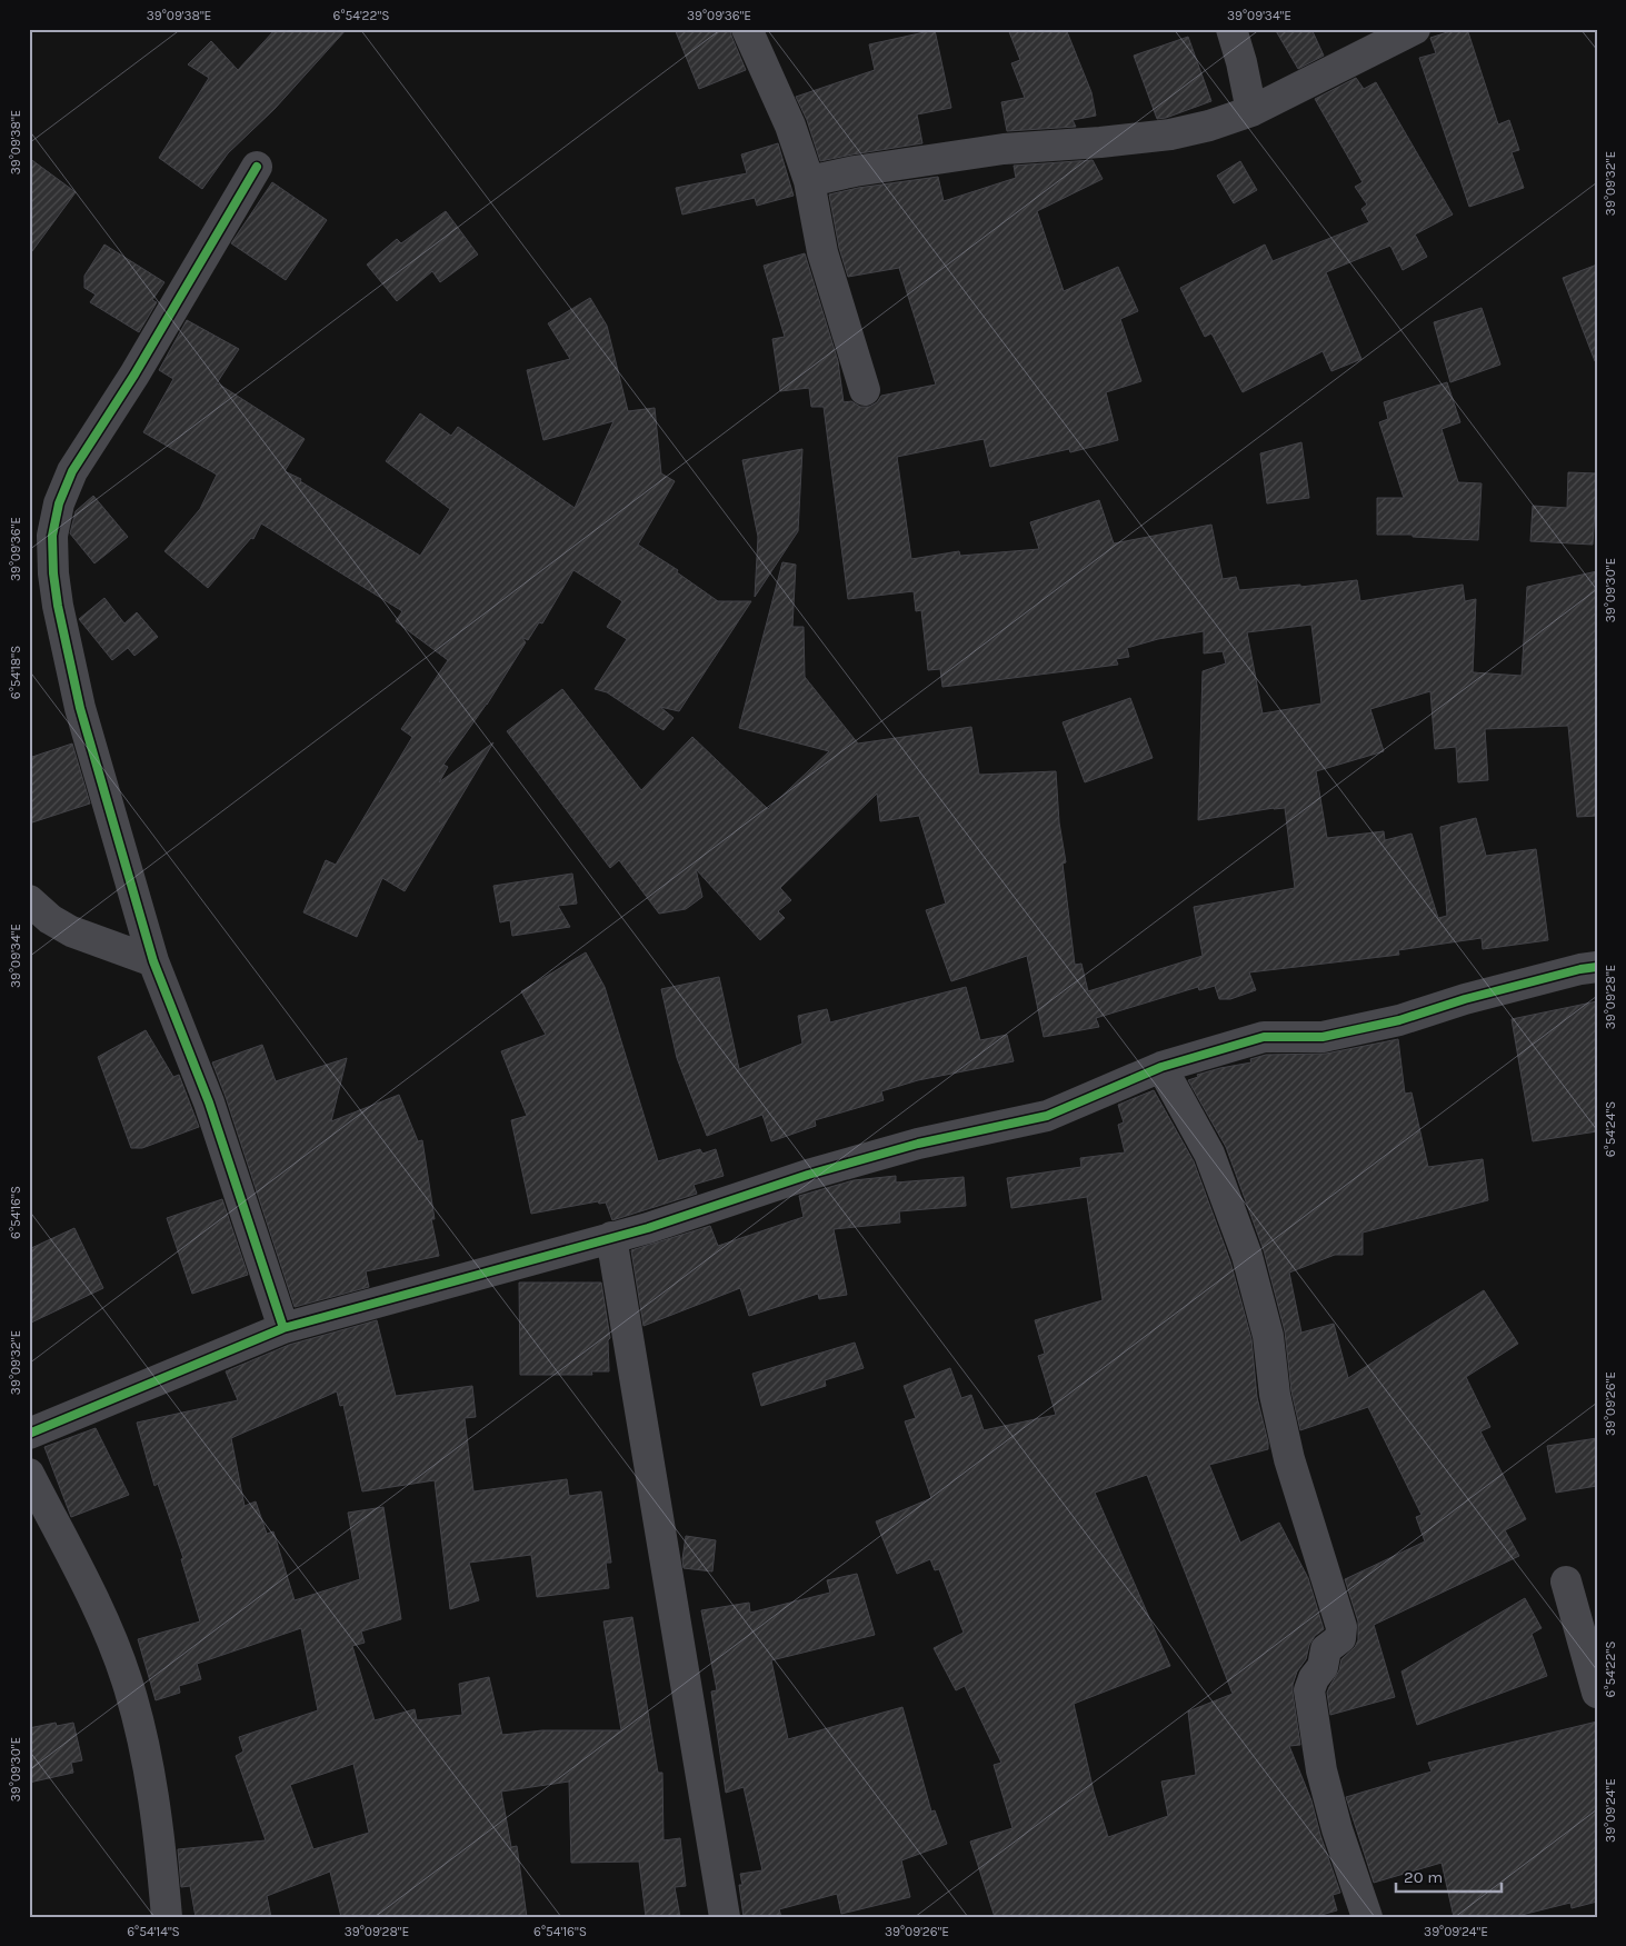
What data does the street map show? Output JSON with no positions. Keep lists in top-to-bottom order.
{
  "scale_bar": "20 m",
  "coordinates": [
    "39°09'38\"E",
    "6°54'22\"S",
    "39°09'36\"E",
    "39°09'34\"E",
    "39°09'32\"E",
    "39°09'30\"E",
    "6°54'18\"S",
    "39°09'28\"E",
    "6°54'24\"S",
    "6°54'16\"S",
    "39°09'26\"E",
    "39°09'24\"E",
    "6°54'14\"S"
  ]
}
